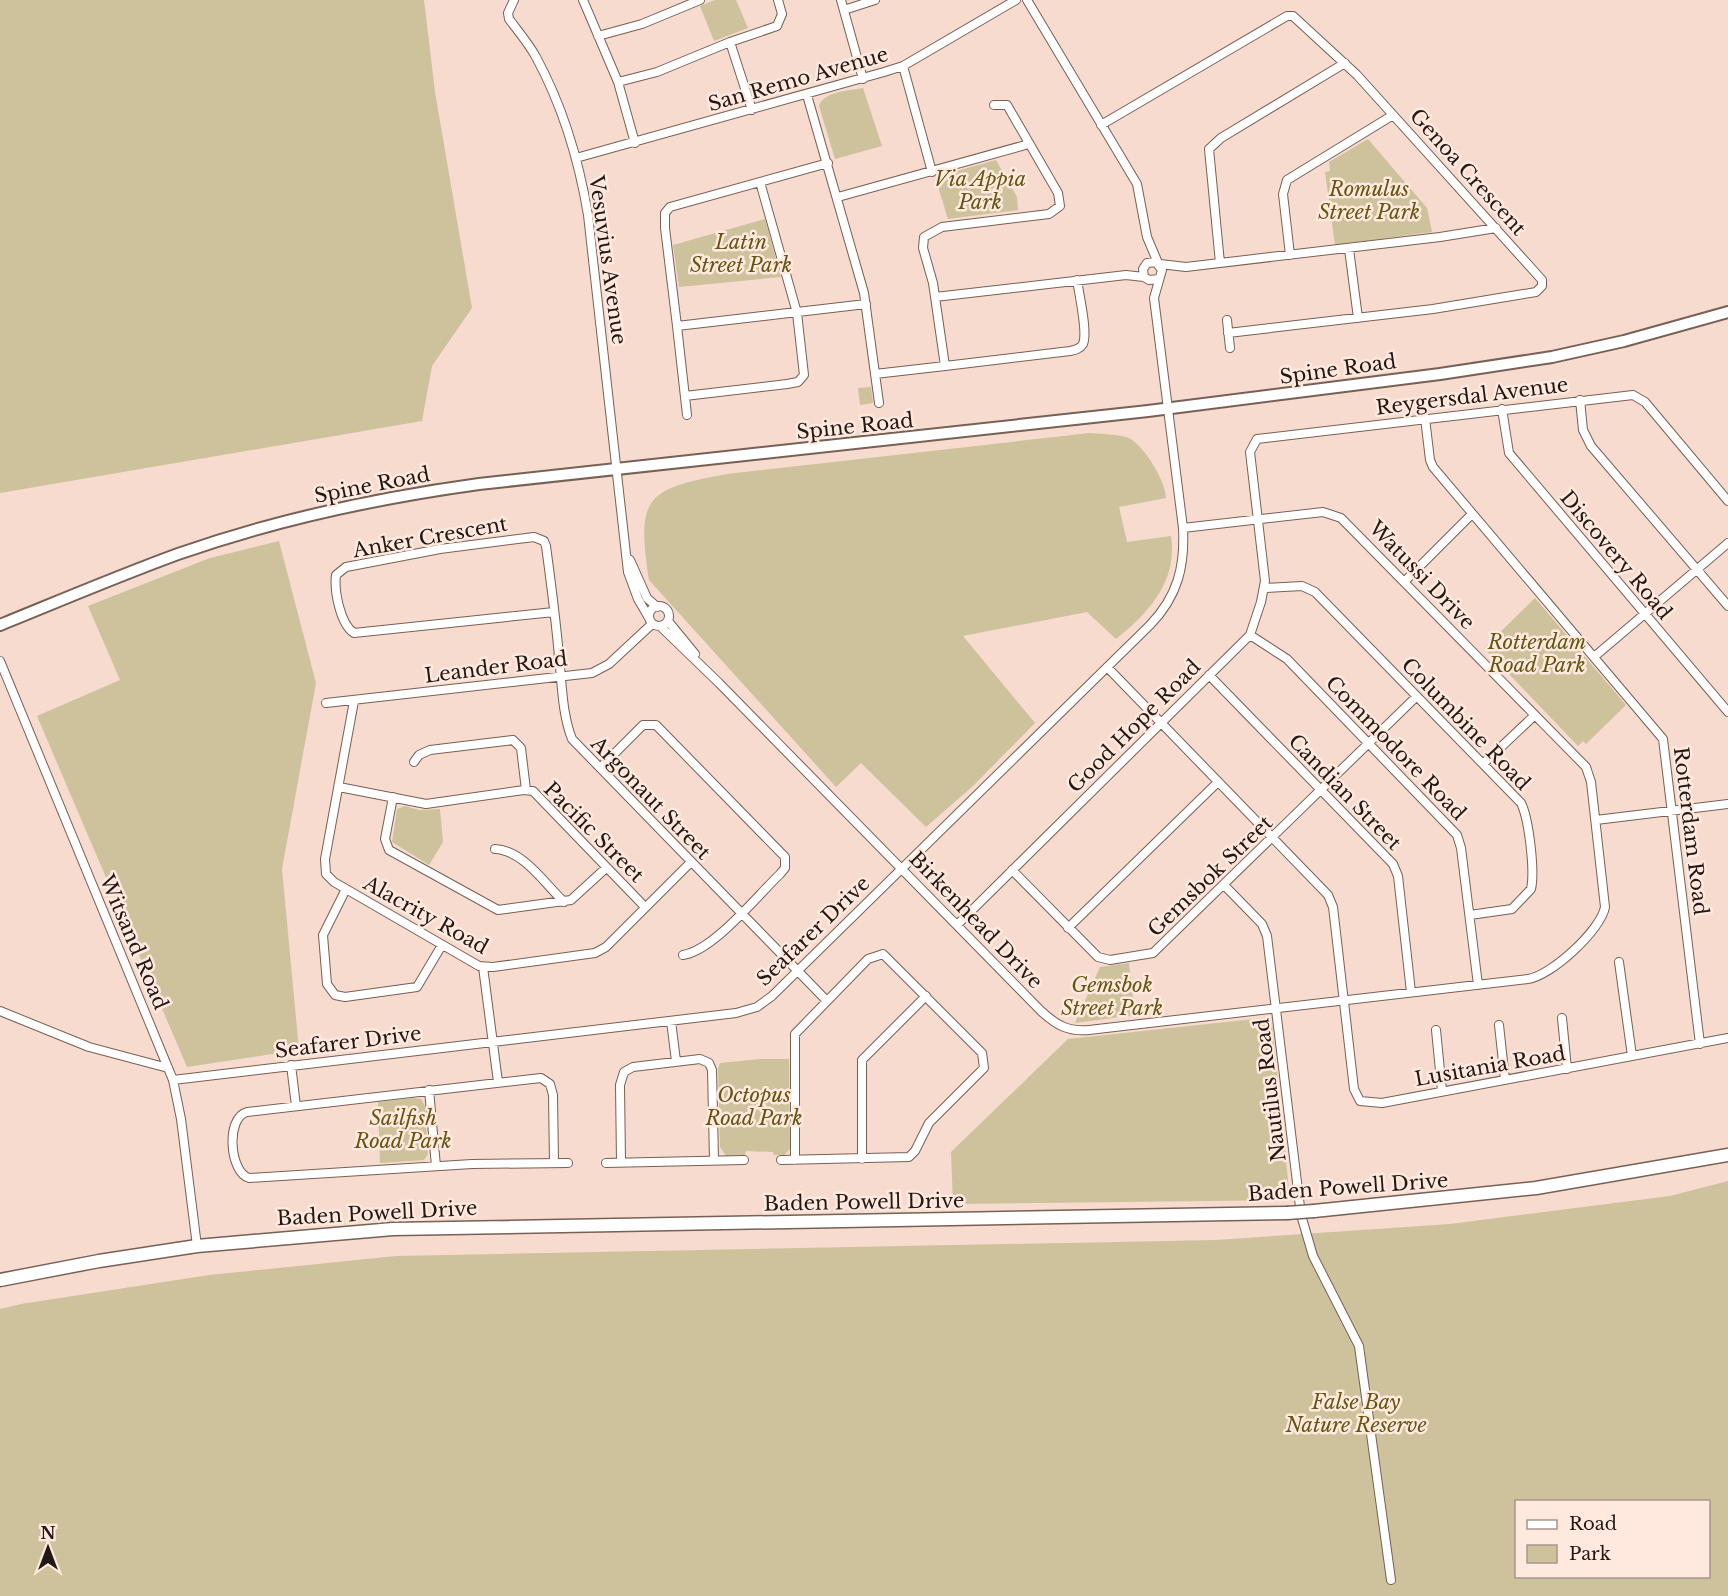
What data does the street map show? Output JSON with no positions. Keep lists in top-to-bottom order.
{
  "streets": {
    "main road": ["Spine Road", "Baden Powell Drive"],
    "street": [
      "San Remo Avenue",
      "Genoa Crescent",
      "Vesuvius Avenue",
      "Reygersdal Avenue",
      "Anker Crescent",
      "Discovery Road",
      "Watussi Drive",
      "Leander Road",
      "Columbine Road",
      "Good Hope Road",
      "Commodore Road",
      "Candian Street",
      "Argonaut Street",
      "Rotterdam Road",
      "Pacific Street",
      "Gemsbok Street",
      "Alacrity Road",
      "Birkenhead Drive",
      "Seafarer Drive",
      "Witsand Road",
      "Lusitania Road",
      "Nautilus Road"
    ]
  },
  "crossings": [
    ["San Remo Avenue", "Vesuvius Avenue"],
    ["Vesuvius Avenue", "Spine Road"],
    ["Vesuvius Avenue", "Birkenhead Drive"],
    ["Spine Road", "Birkenhead Drive"],
    ["Spine Road", "Seafarer Drive"],
    ["Reygersdal Avenue", "Discovery Road"],
    ["Reygersdal Avenue", "Watussi Drive"],
    ["Reygersdal Avenue", "Good Hope Road"],
    ["Reygersdal Avenue", "Rotterdam Road"],
    ["Anker Crescent", "Argonaut Street"],
    ["Watussi Drive", "Good Hope Road"],
    ["Watussi Drive", "Commodore Road"],
    ["Watussi Drive", "Candian Street"],
    ["Watussi Drive", "Birkenhead Drive"],
    ["Watussi Drive", "Seafarer Drive"],
    ["Watussi Drive", "Lusitania Road"],
    ["Leander Road", "Argonaut Street"],
    ["Leander Road", "Alacrity Road"],
    ["Leander Road", "Birkenhead Drive"],
    ["Columbine Road", "Good Hope Road"],
    ["Columbine Road", "Commodore Road"],
    ["Columbine Road", "Gemsbok Street"],
    ["Good Hope Road", "Commodore Road"],
    ["Good Hope Road", "Candian Street"],
    ["Good Hope Road", "Gemsbok Street"],
    ["Good Hope Road", "Birkenhead Drive"],
    ["Commodore Road", "Gemsbok Street"],
    ["Candian Street", "Gemsbok Street"],
    ["Argonaut Street", "Alacrity Road"],
    ["Argonaut Street", "Seafarer Drive"],
    ["Rotterdam Road", "Lusitania Road"],
    ["Pacific Street", "Alacrity Road"],
    ["Gemsbok Street", "Nautilus Road"],
    ["Birkenhead Drive", "Seafarer Drive"],
    ["Birkenhead Drive", "Lusitania Road"],
    ["Birkenhead Drive", "Nautilus Road"],
    ["Seafarer Drive", "Witsand Road"],
    ["Witsand Road", "Baden Powell Drive"]
  ],
  "parks": [
    "Via Appia Park",
    "Romulus Street Park",
    "Latin Street Park",
    "Rotterdam Road Park",
    "Gemsbok Street Park",
    "Octopus Road Park",
    "Sailfish Road Park",
    "False Bay Nature Reserve"
  ],
  "legend": ["Road", "Park"],
  "north": "top"
}
